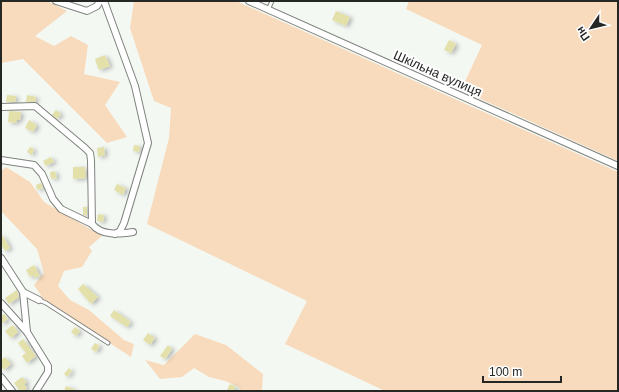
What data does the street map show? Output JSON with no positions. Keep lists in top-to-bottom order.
{
  "streets": {
    "street": ["Шкільна вулиця"]
  },
  "scale_bar": "100 m",
  "north": "bottom left"
}
